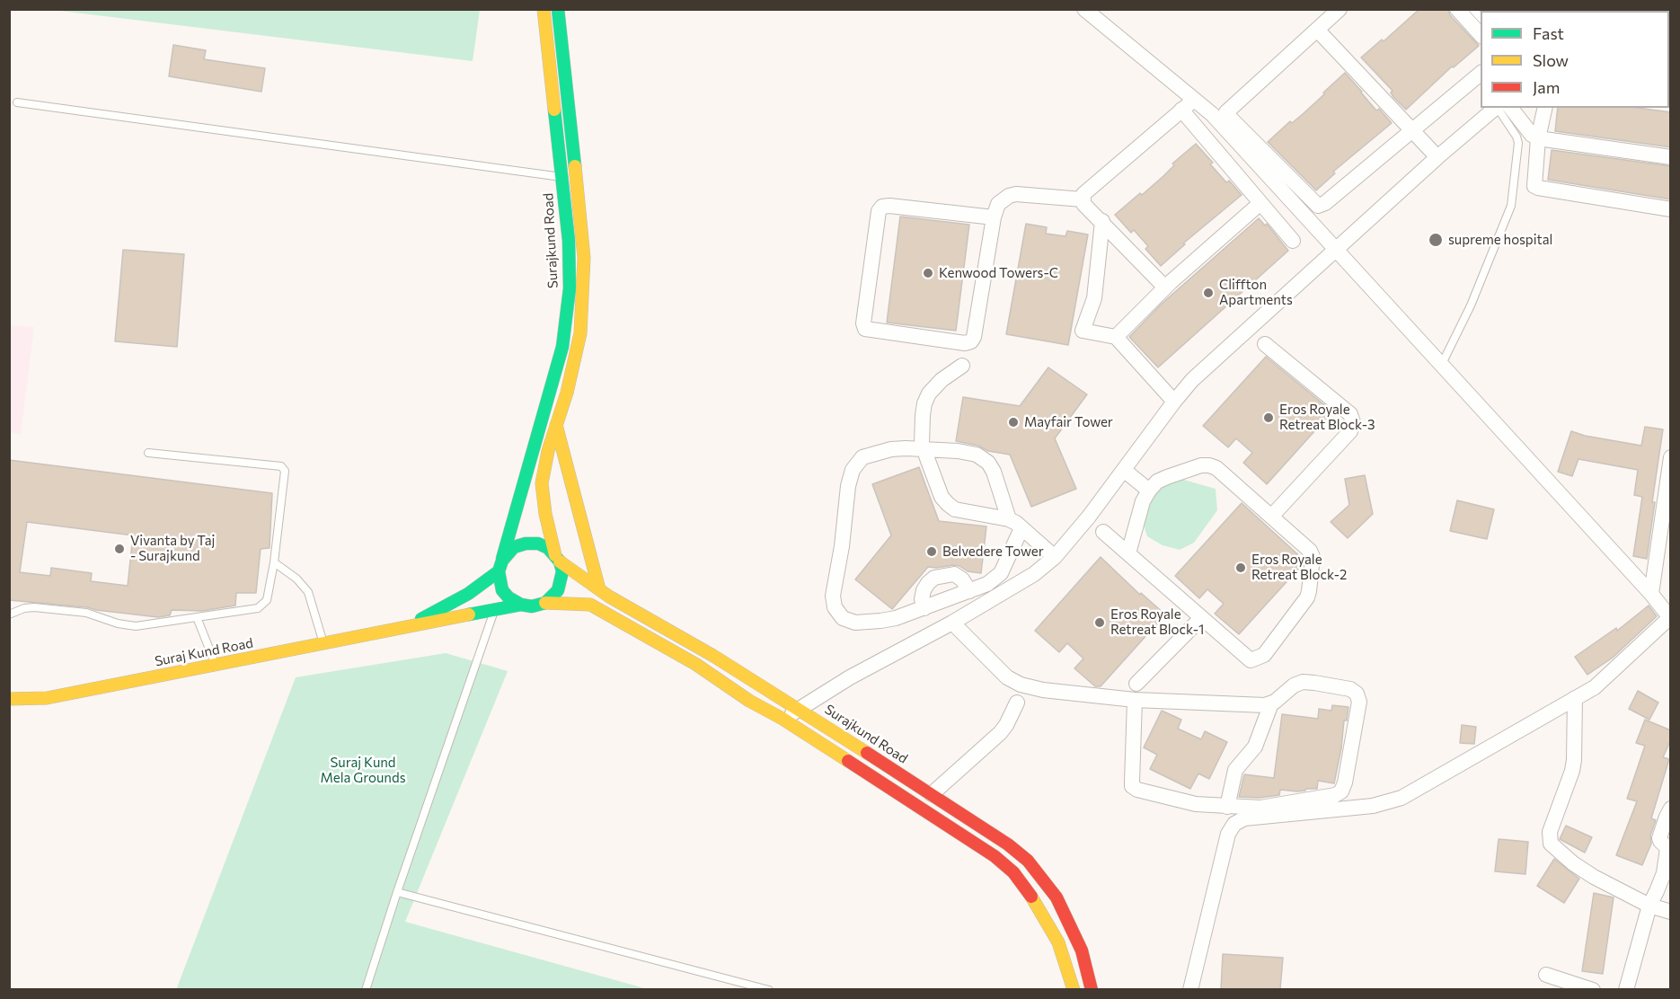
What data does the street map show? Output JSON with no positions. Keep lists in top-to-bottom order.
{
  "streets": {
    "main road": ["Surajkund Road", "Suraj Kund Road"]
  },
  "crossings": [
    ["Surajkund Road", "Suraj Kund Road"]
  ],
  "parks": ["Suraj Kund Mela Grounds"],
  "places": [
    "supreme hospital",
    "Kenwood Towers-C",
    "Cliffton Apartments",
    "Eros Royale Retreat Block-3",
    "Mayfair Tower",
    "Vivanta by Taj - Surajkund",
    "Belvedere Tower",
    "Eros Royale Retreat Block-2",
    "Eros Royale Retreat Block-1"
  ],
  "legend": ["Fast", "Slow", "Jam"]
}
